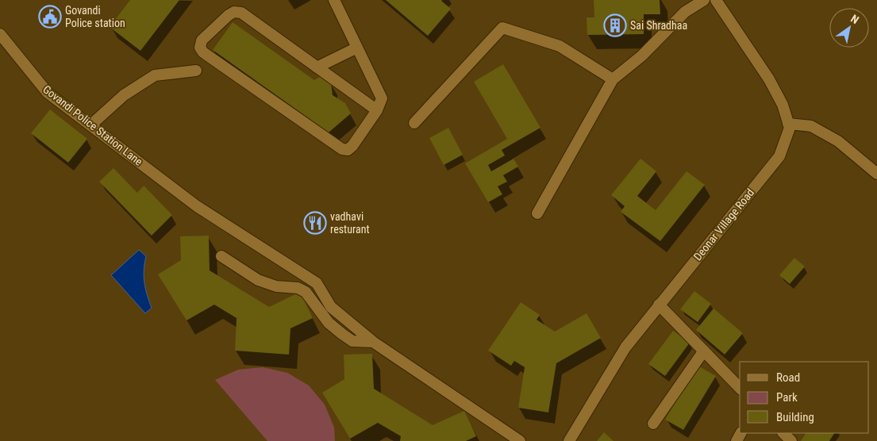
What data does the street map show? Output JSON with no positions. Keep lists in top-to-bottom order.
{
  "streets": {
    "street": ["Govandi Police Station Lane", "Deonar Village Road"]
  },
  "places": {
    "public building": ["Govandi Police station"],
    "building": ["Sai Shradhaa"],
    "restaurant": ["vadhavi resturant"]
  },
  "legend": ["Road", "Park", "Building"],
  "north": "top right"
}
